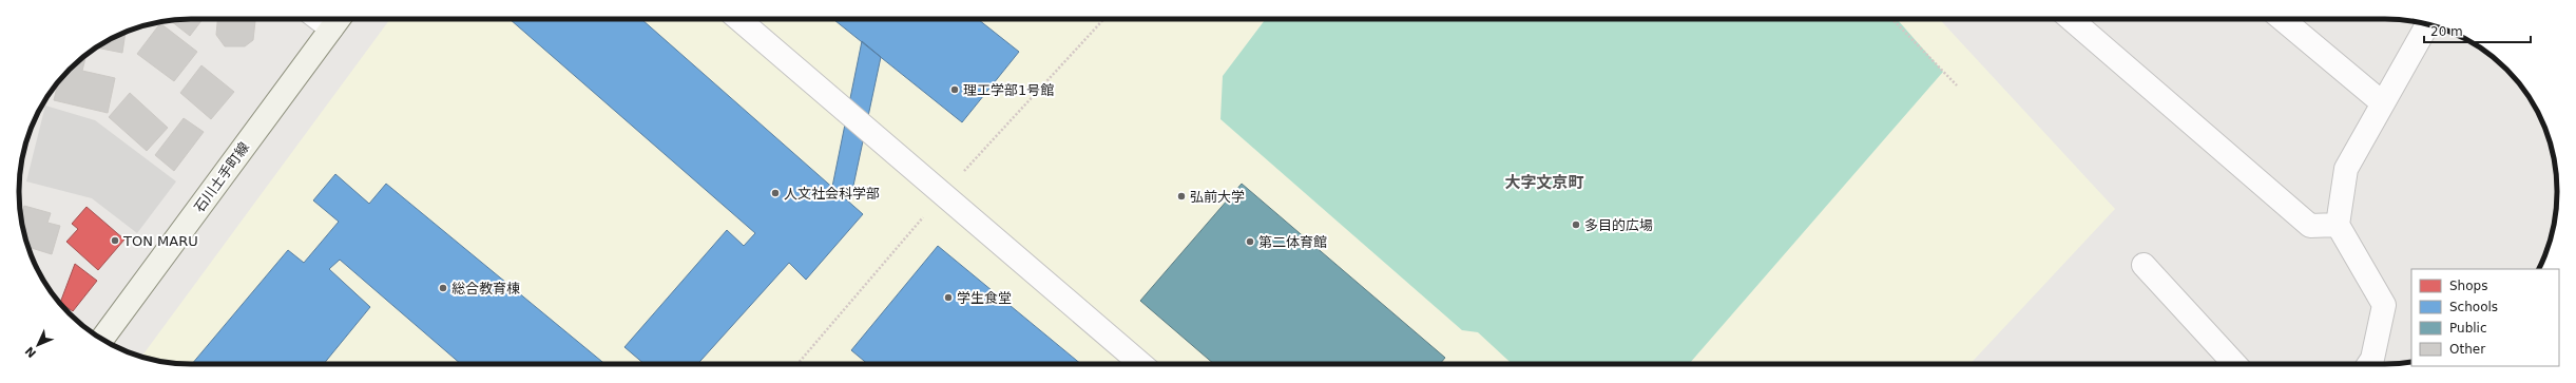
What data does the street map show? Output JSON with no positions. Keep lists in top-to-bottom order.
{
  "streets": {
    "main road": ["石川土手町線"]
  },
  "districts": ["大字文京町"],
  "places": [
    "理工学部1号館",
    "人文社会科学部",
    "弘前大学",
    "多目的広場",
    "TON MARU",
    "第二体育館",
    "総合教育棟",
    "学生食堂"
  ],
  "legend": [
    "Shops",
    "Schools",
    "Public",
    "Other"
  ],
  "scale_bar": "20 m",
  "north": "bottom left"
}
